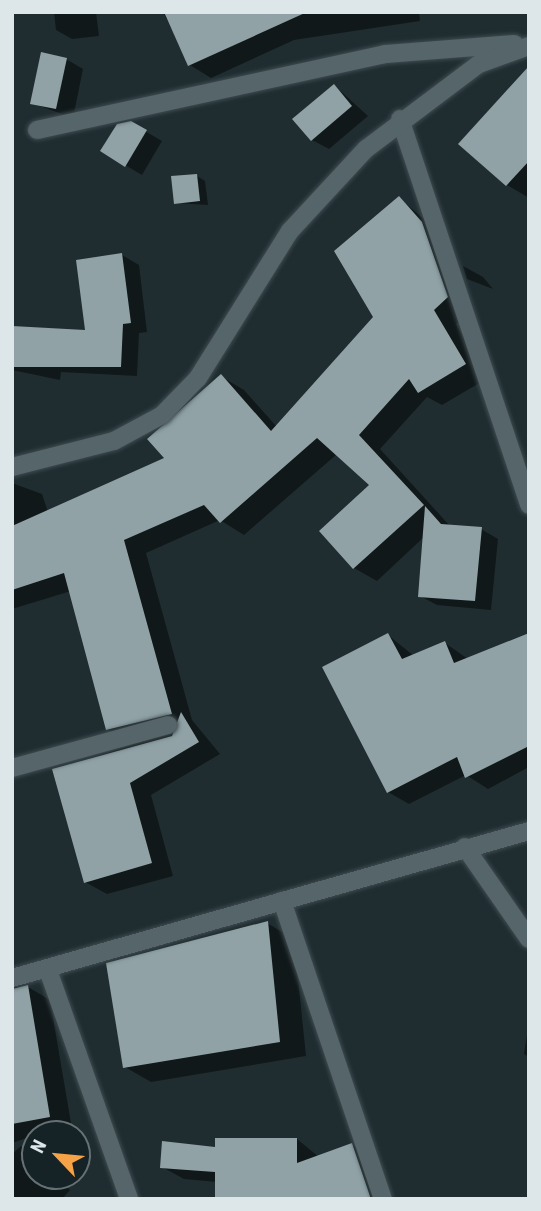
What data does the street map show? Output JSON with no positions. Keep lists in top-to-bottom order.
{
  "north": "top left"
}
